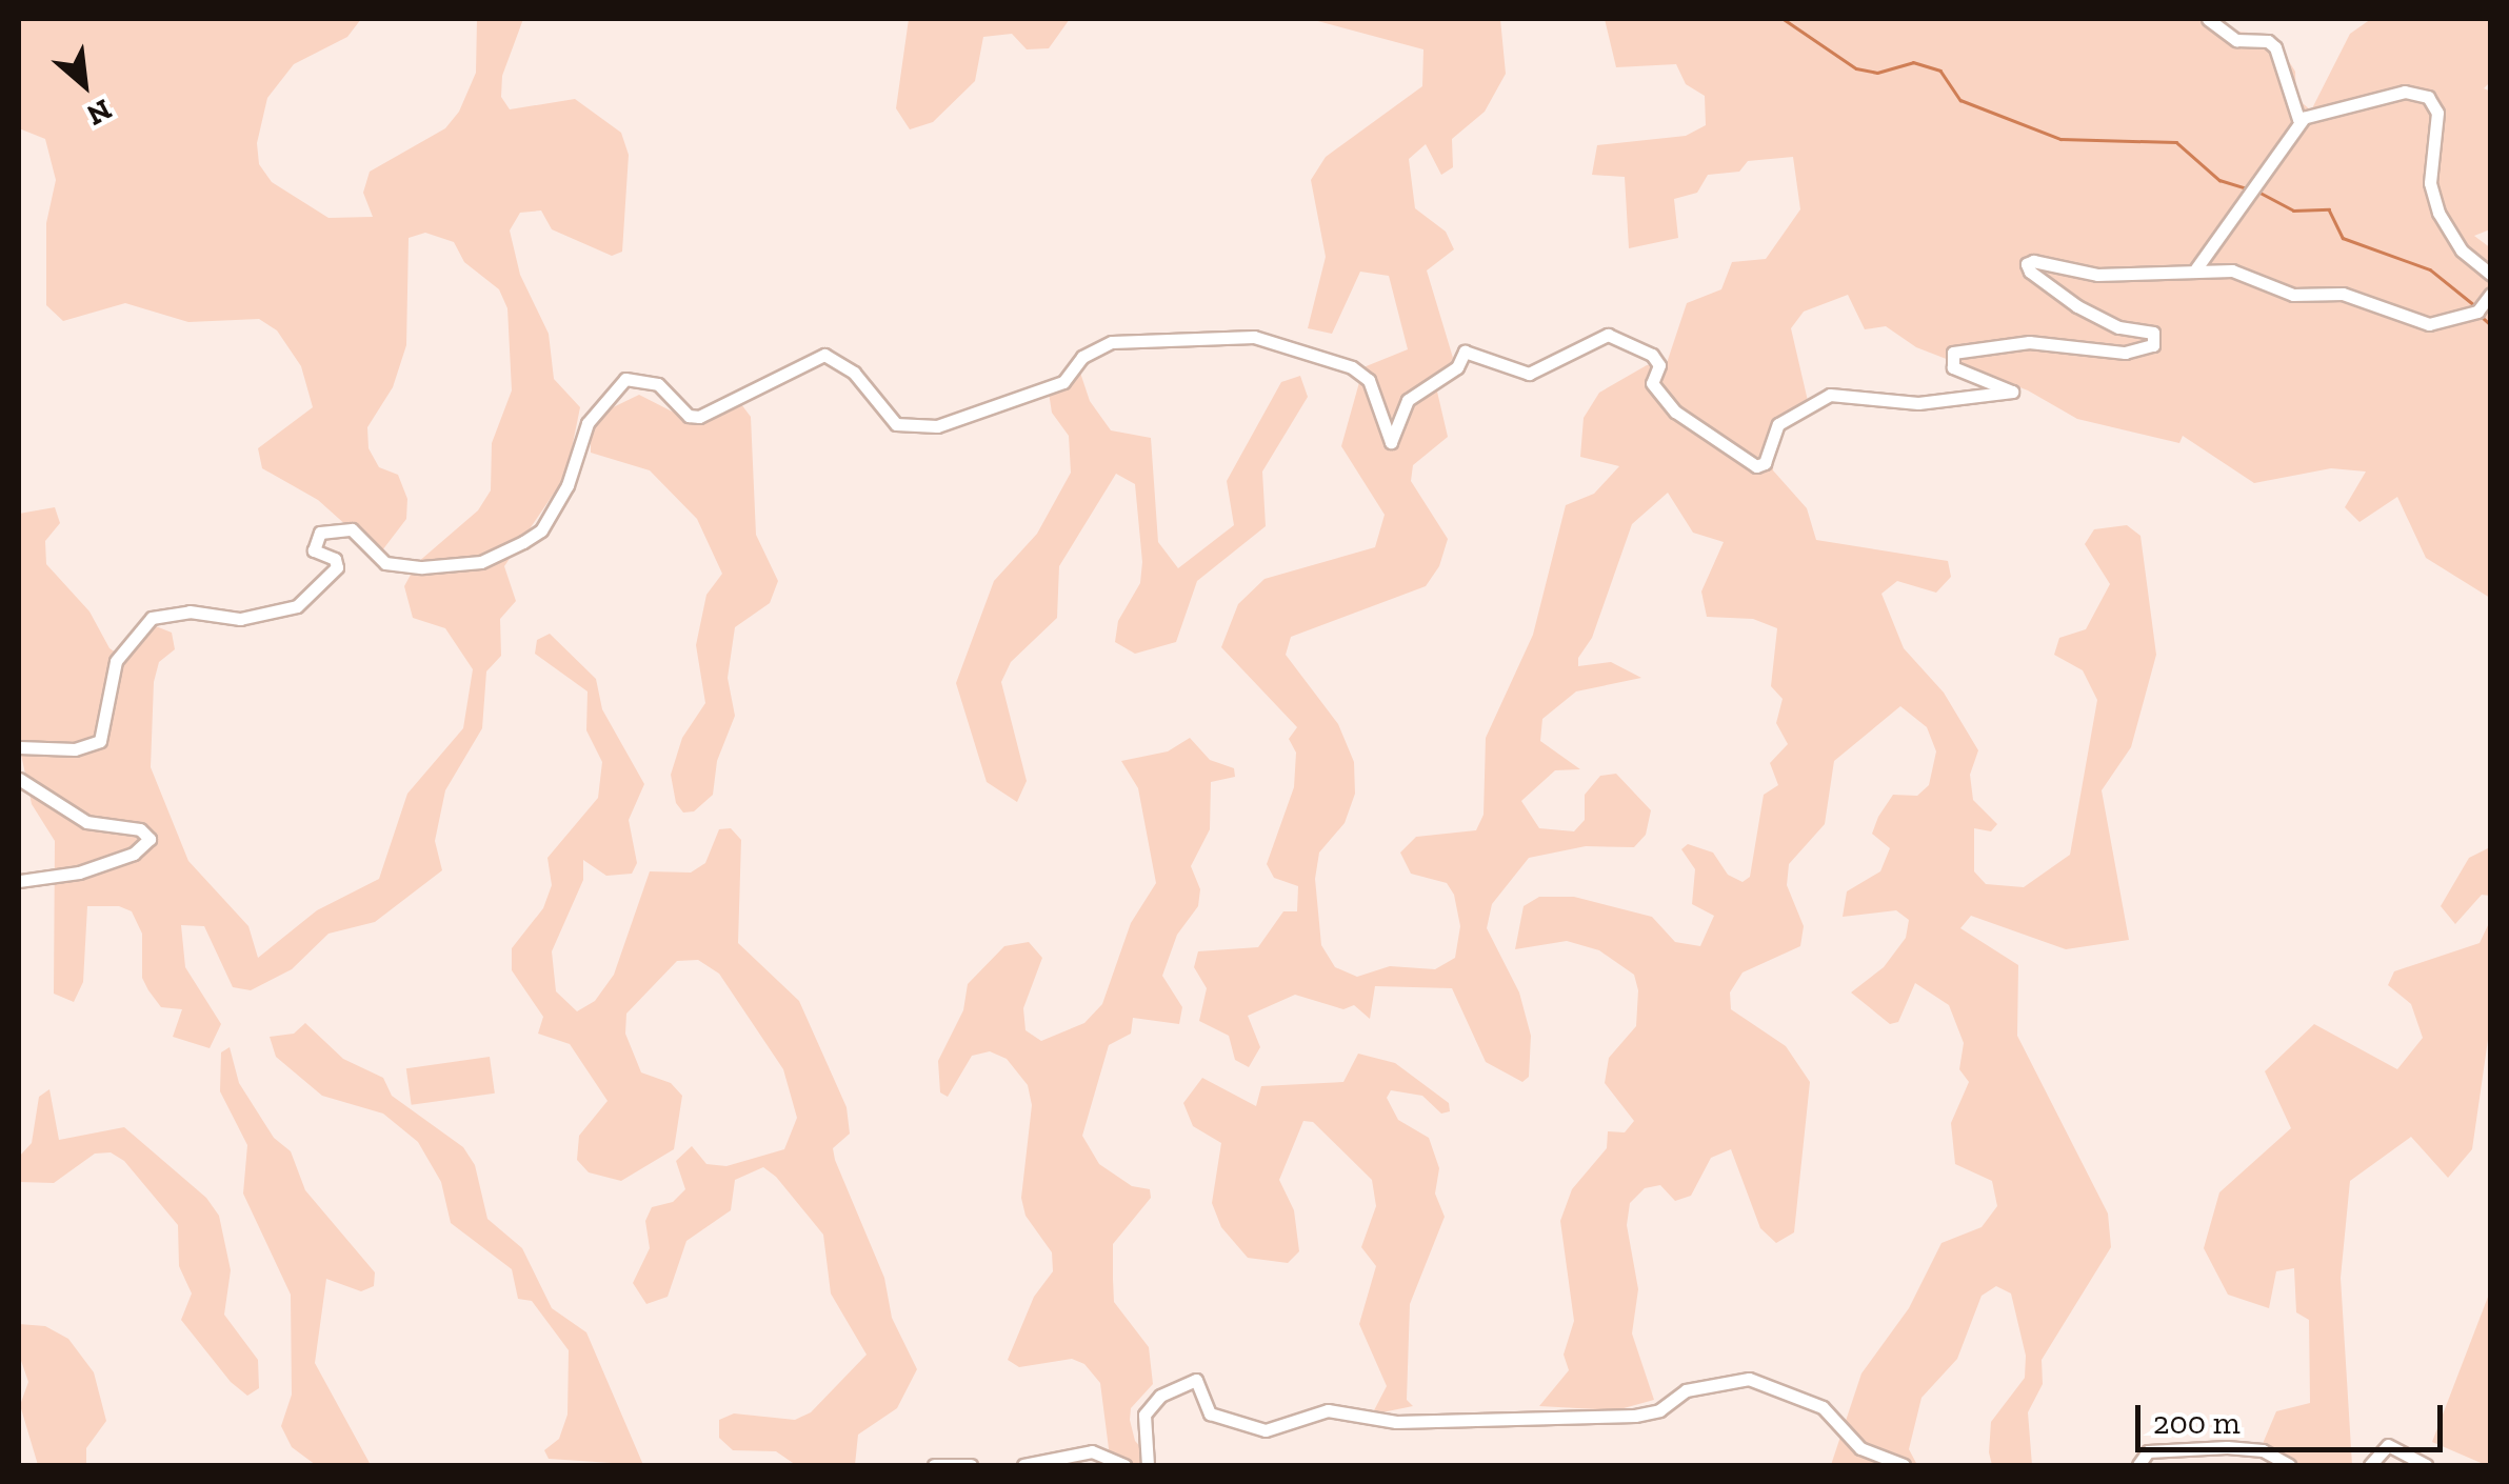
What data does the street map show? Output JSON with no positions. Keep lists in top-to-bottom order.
{
  "scale_bar": "200 m",
  "north": "bottom right"
}
